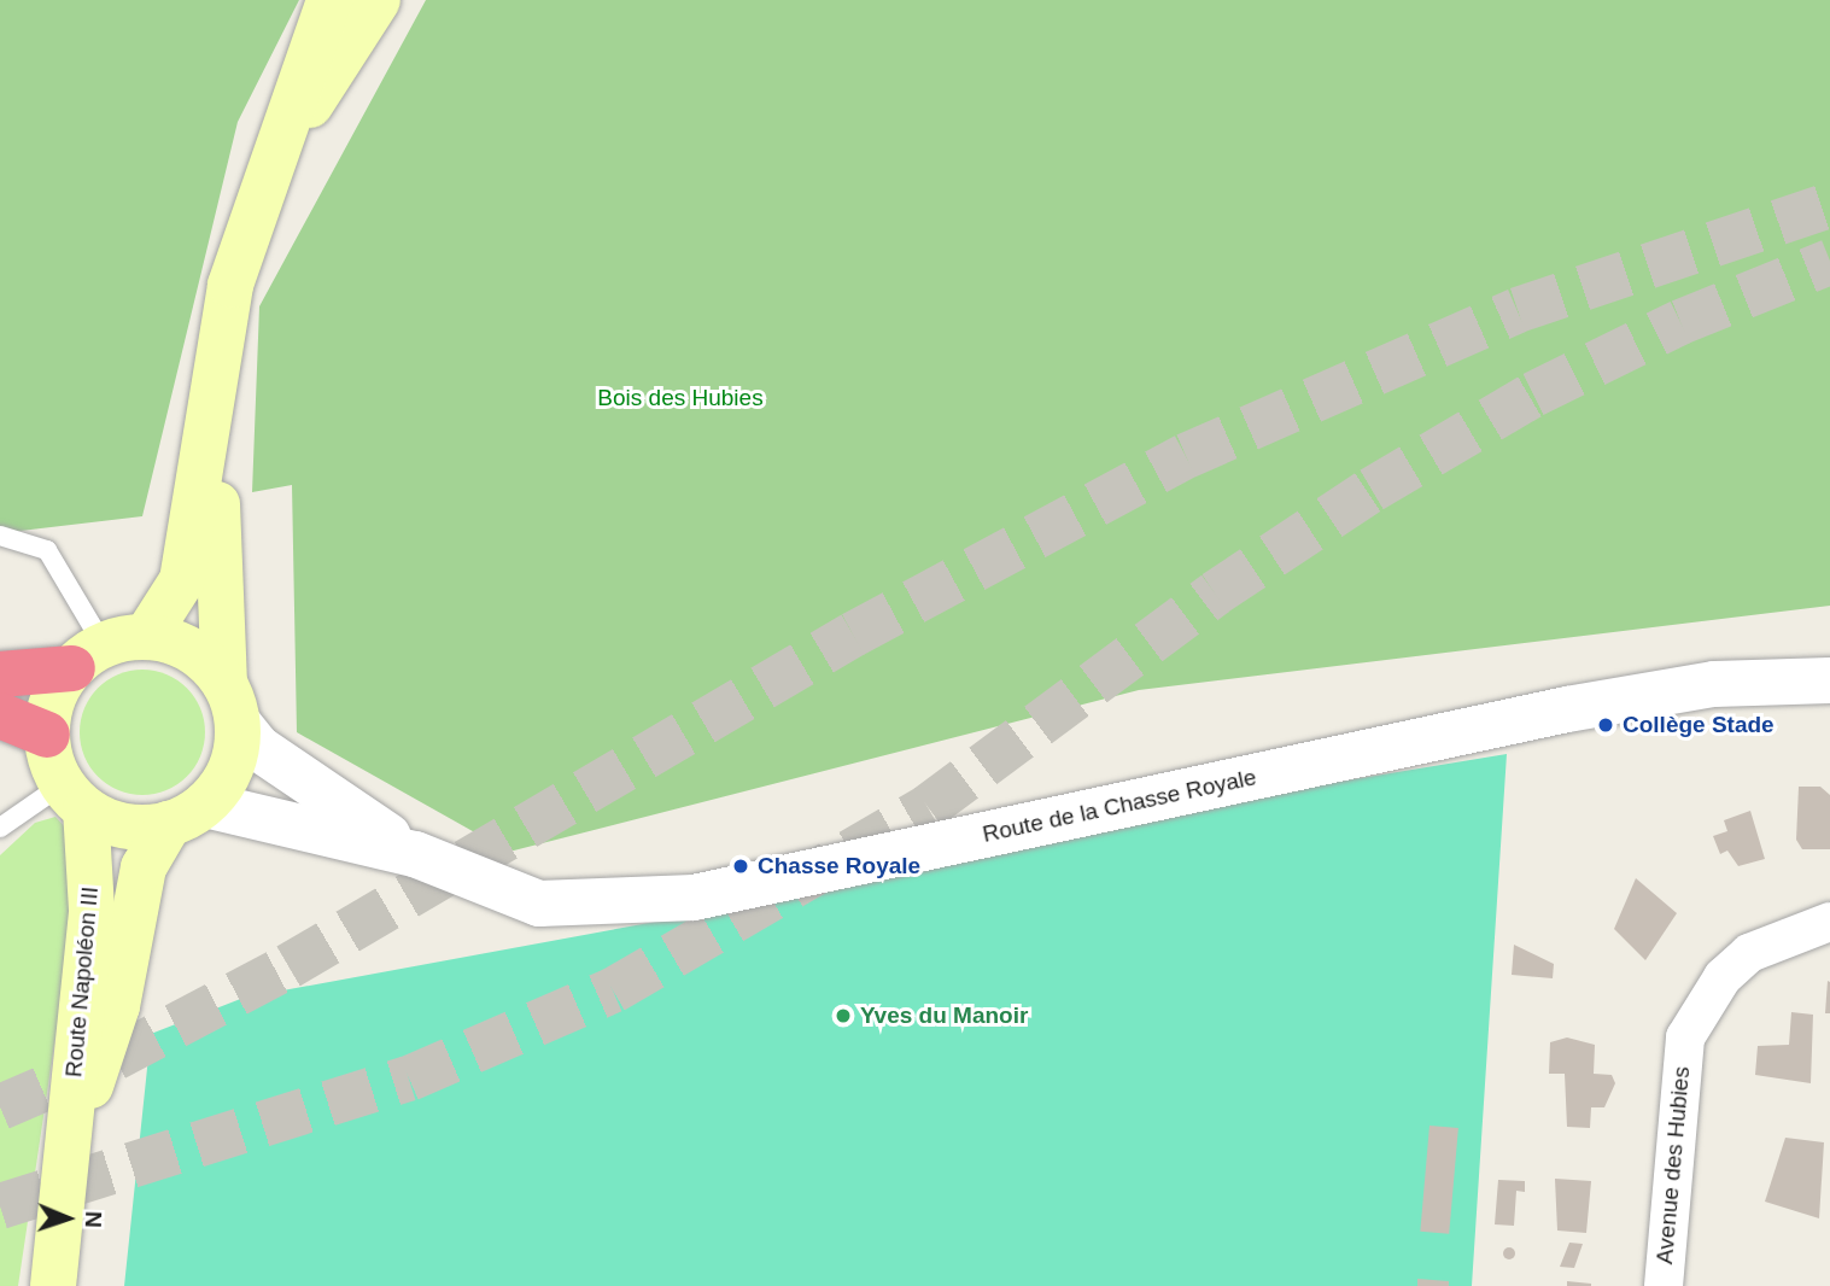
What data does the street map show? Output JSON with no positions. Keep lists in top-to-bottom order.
{
  "streets": {
    "main road": ["Route Napoléon III"],
    "street": ["Route de la Chasse Royale", "Avenue des Hubies"]
  },
  "crossings": [
    ["Route de la Chasse Royale", "Route Napoléon III"]
  ],
  "parks": ["Bois des Hubies"],
  "places": ["Collège Stade", "Chasse Royale", "Yves du Manoir"],
  "north": "right"
}
